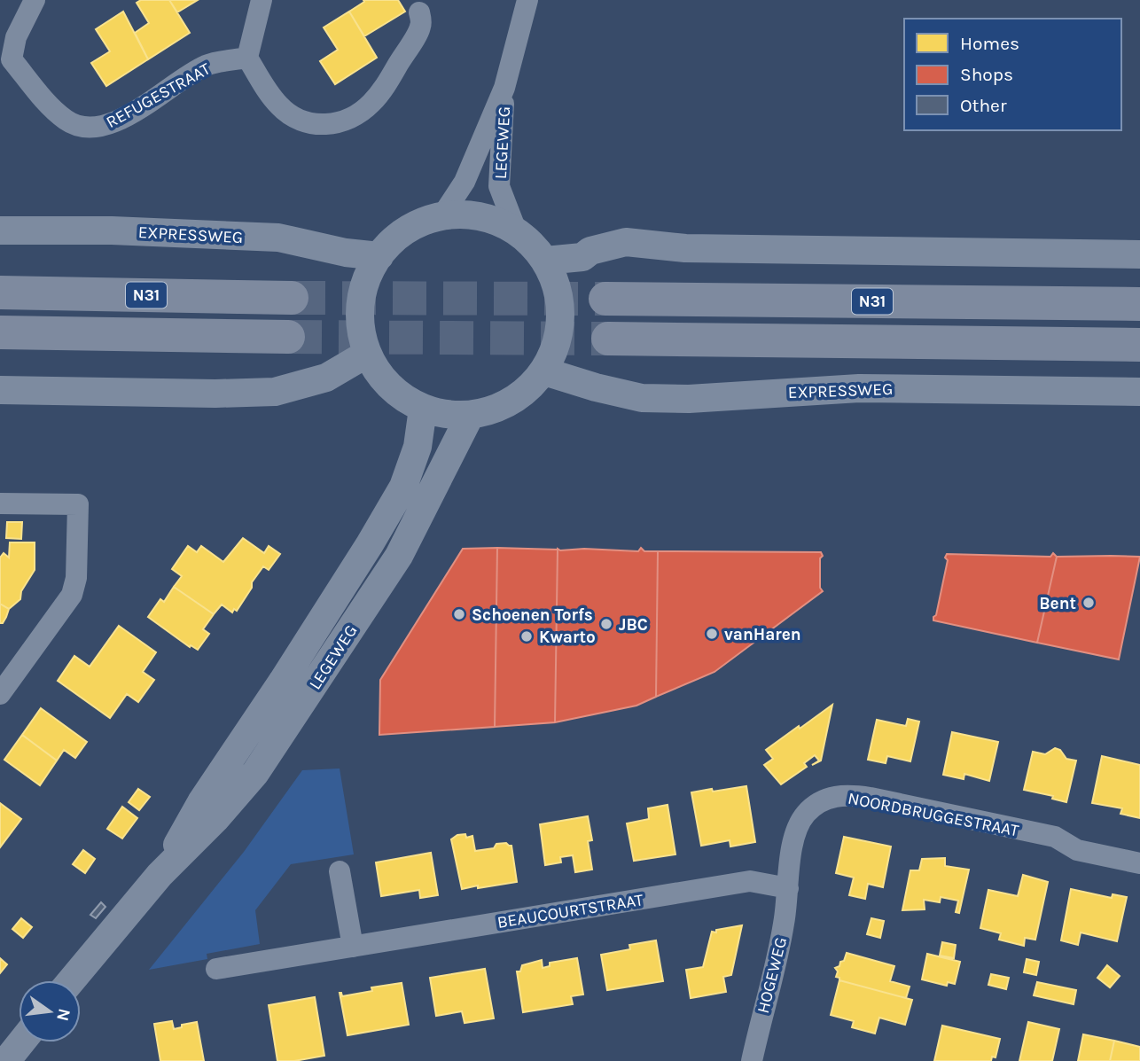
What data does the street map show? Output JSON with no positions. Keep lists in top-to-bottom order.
{
  "streets": {
    "highway": ["N31"],
    "street": [
      "REFUGESTRAAT",
      "LEGEWEG",
      "EXPRESSWEG",
      "NOORDBRUGGESTRAAT",
      "BEAUCOURTSTRAAT",
      "HOGEWEG"
    ]
  },
  "crossings": [
    ["LEGEWEG", "EXPRESSWEG"],
    ["NOORDBRUGGESTRAAT", "BEAUCOURTSTRAAT"],
    ["NOORDBRUGGESTRAAT", "HOGEWEG"],
    ["BEAUCOURTSTRAAT", "HOGEWEG"]
  ],
  "places": [
    "Bent",
    "Schoenen Torfs",
    "JBC",
    "vanHaren",
    "Kwarto"
  ],
  "legend": ["Homes", "Shops", "Other"],
  "north": "right"
}
